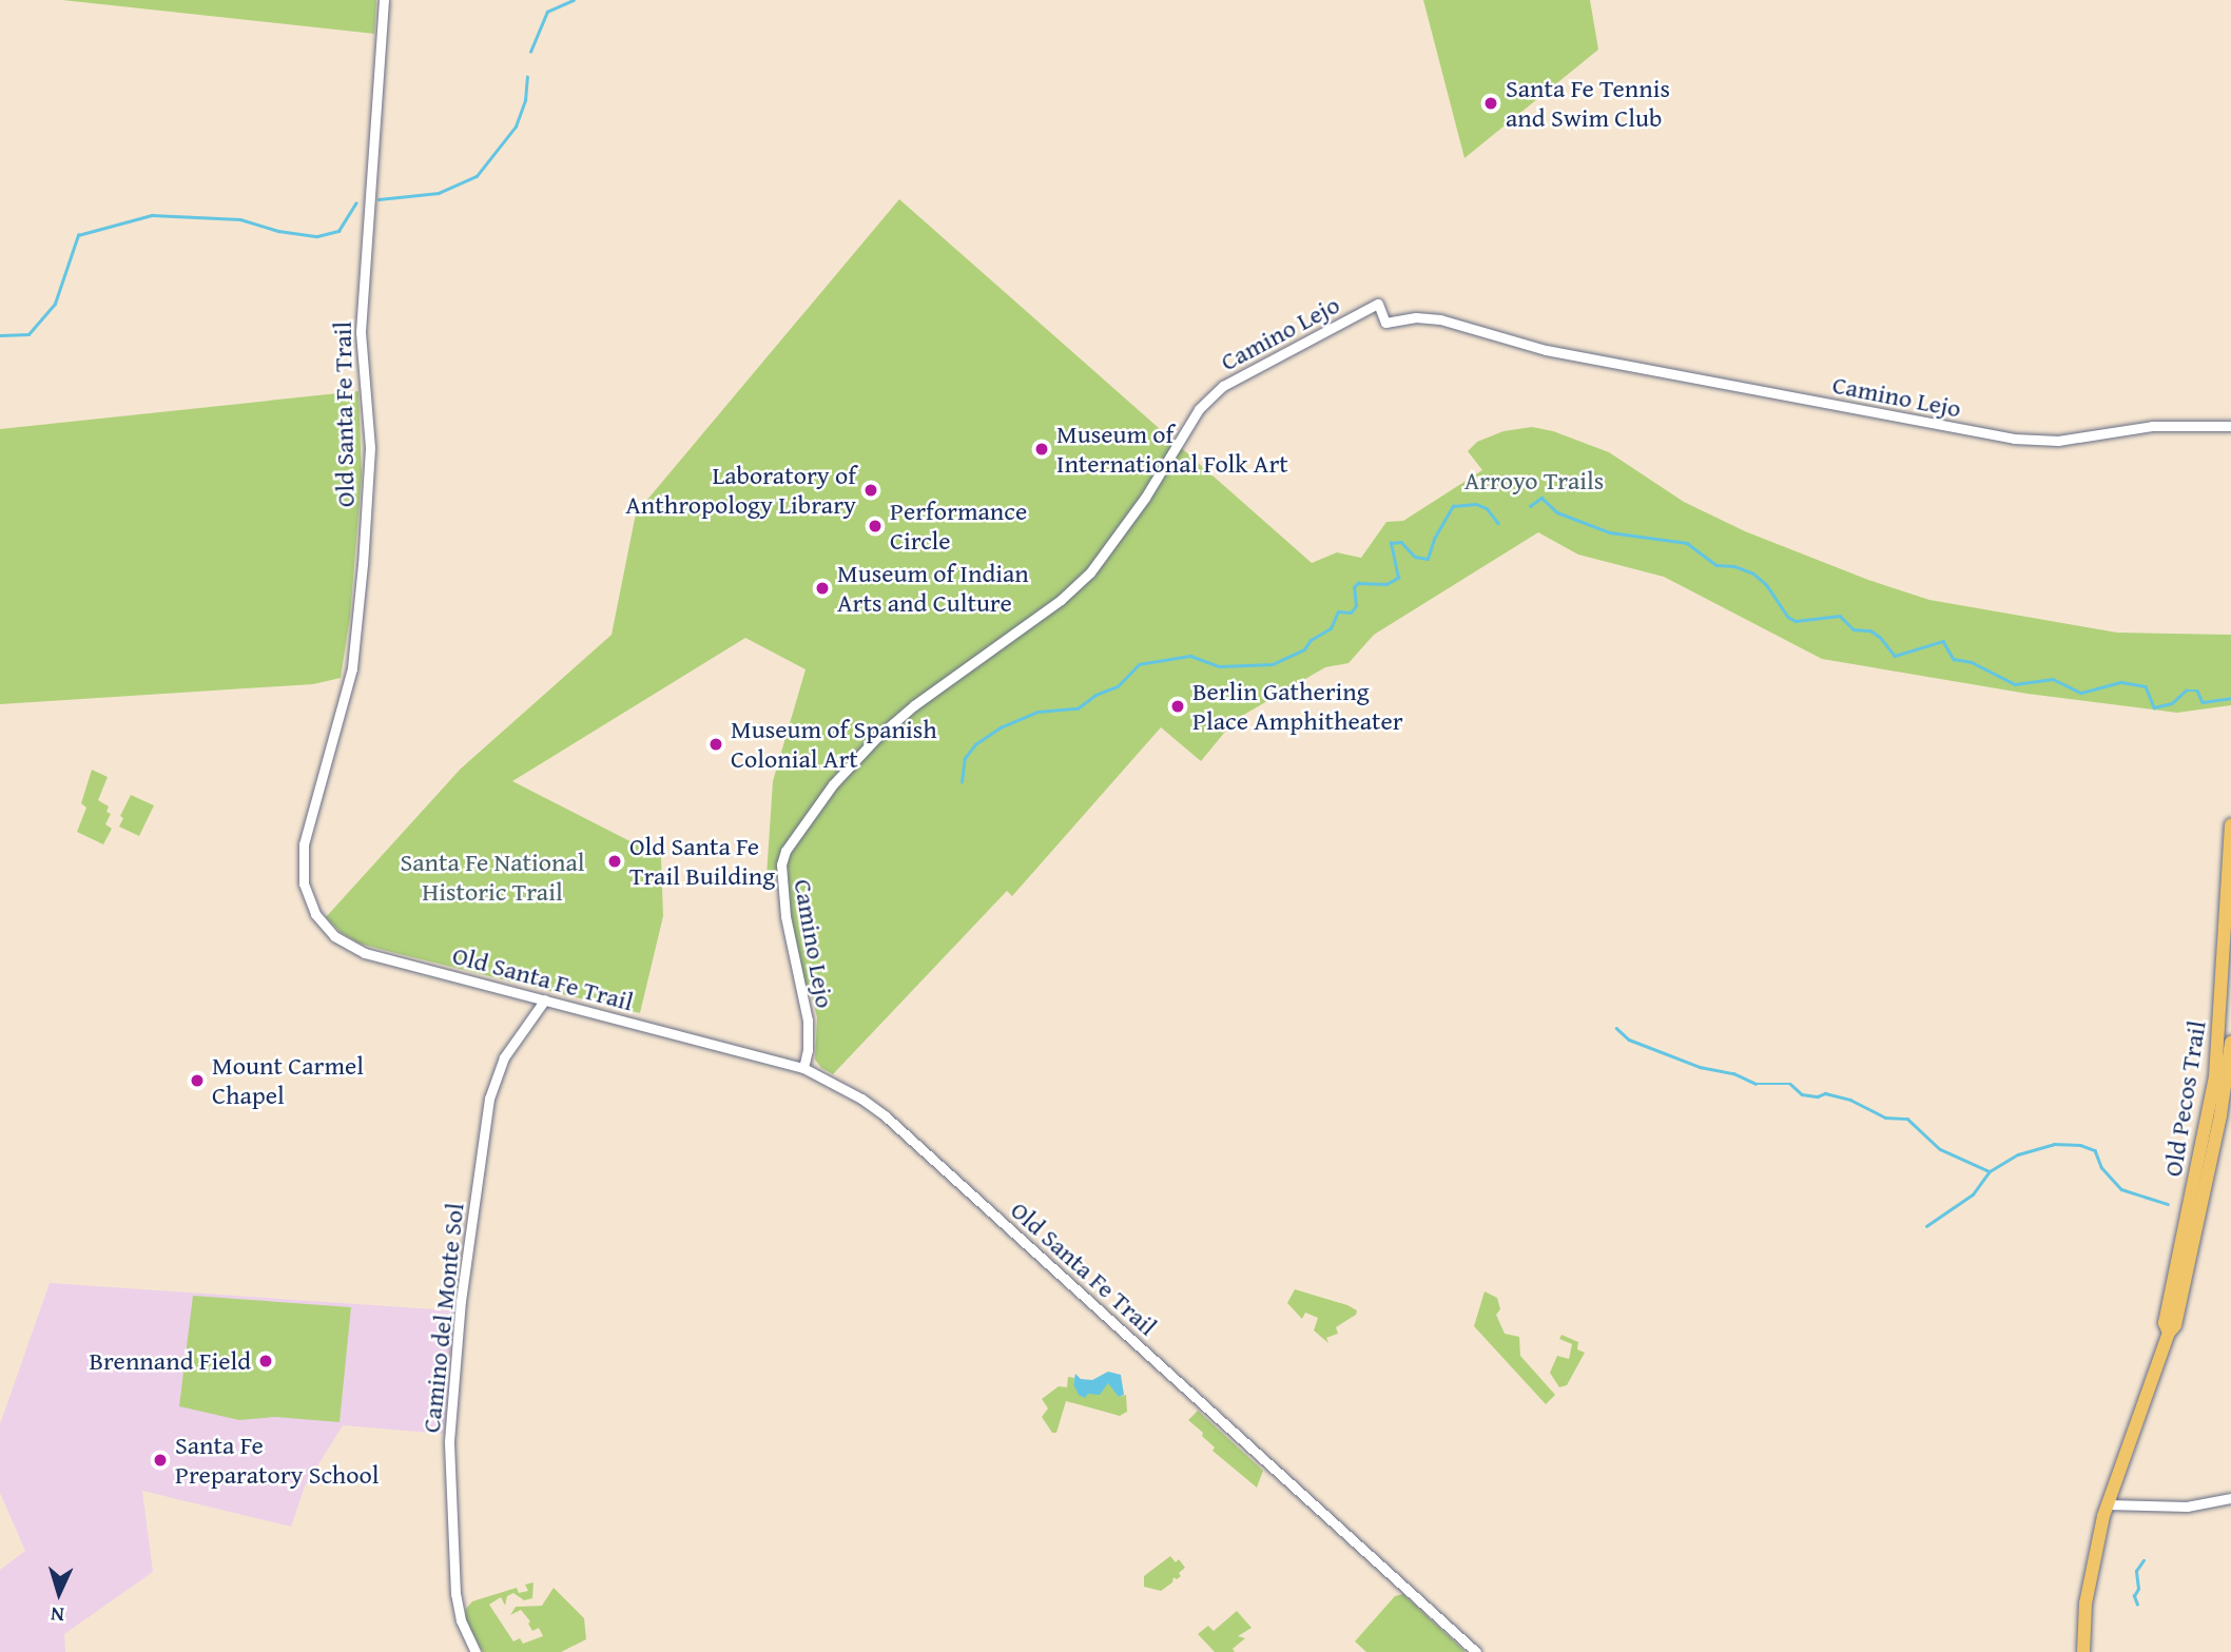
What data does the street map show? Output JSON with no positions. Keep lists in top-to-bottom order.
{
  "streets": {
    "main road": ["Old Pecos Trail"],
    "street": ["Camino Lejo", "Old Santa Fe Trail", "Camino del Monte Sol"]
  },
  "crossings": [
    ["Camino Lejo", "Old Santa Fe Trail"],
    ["Old Santa Fe Trail", "Camino del Monte Sol"]
  ],
  "parks": ["Arroyo Trails", "Santa Fe National Historic Trail"],
  "places": [
    "Santa Fe Tennis and Swim Club",
    "Museum of International Folk Art",
    "Laboratory of Anthropology Library",
    "Performance Circle",
    "Museum of Indian Arts and Culture",
    "Berlin Gathering Place Amphitheater",
    "Museum of Spanish Colonial Art",
    "Old Santa Fe Trail Building",
    "Mount Carmel Chapel",
    "Brennand Field",
    "Santa Fe Preparatory School"
  ],
  "north": "bottom"
}
